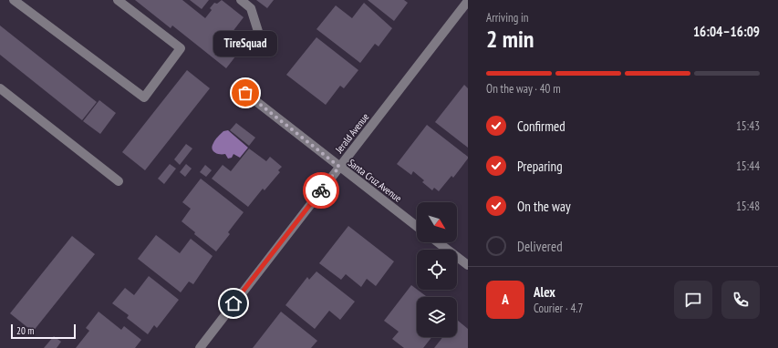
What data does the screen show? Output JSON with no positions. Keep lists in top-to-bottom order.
{
  "streets": {
    "street": ["Jerald Avenue", "Santa Cruz Avenue"]
  },
  "crossings": [
    ["Jerald Avenue", "Santa Cruz Avenue"]
  ],
  "places": ["TireSquad"],
  "scale_bar": "20 m",
  "north": "bottom right",
  "page": {
    "heading": ["2 min", "Arriving in", "16:04–16:09"],
    "panel": ["Alex", "Courier · 4.7"],
    "bubble": "TireSquad",
    "bar": "On the way · 40 m",
    "list": [
      ["Confirmed", "15:43"],
      ["Preparing", "15:44"],
      ["On the way", "15:48"],
      "Delivered"
    ],
    "round": "A",
    "scale": "20 m"
  }
}
